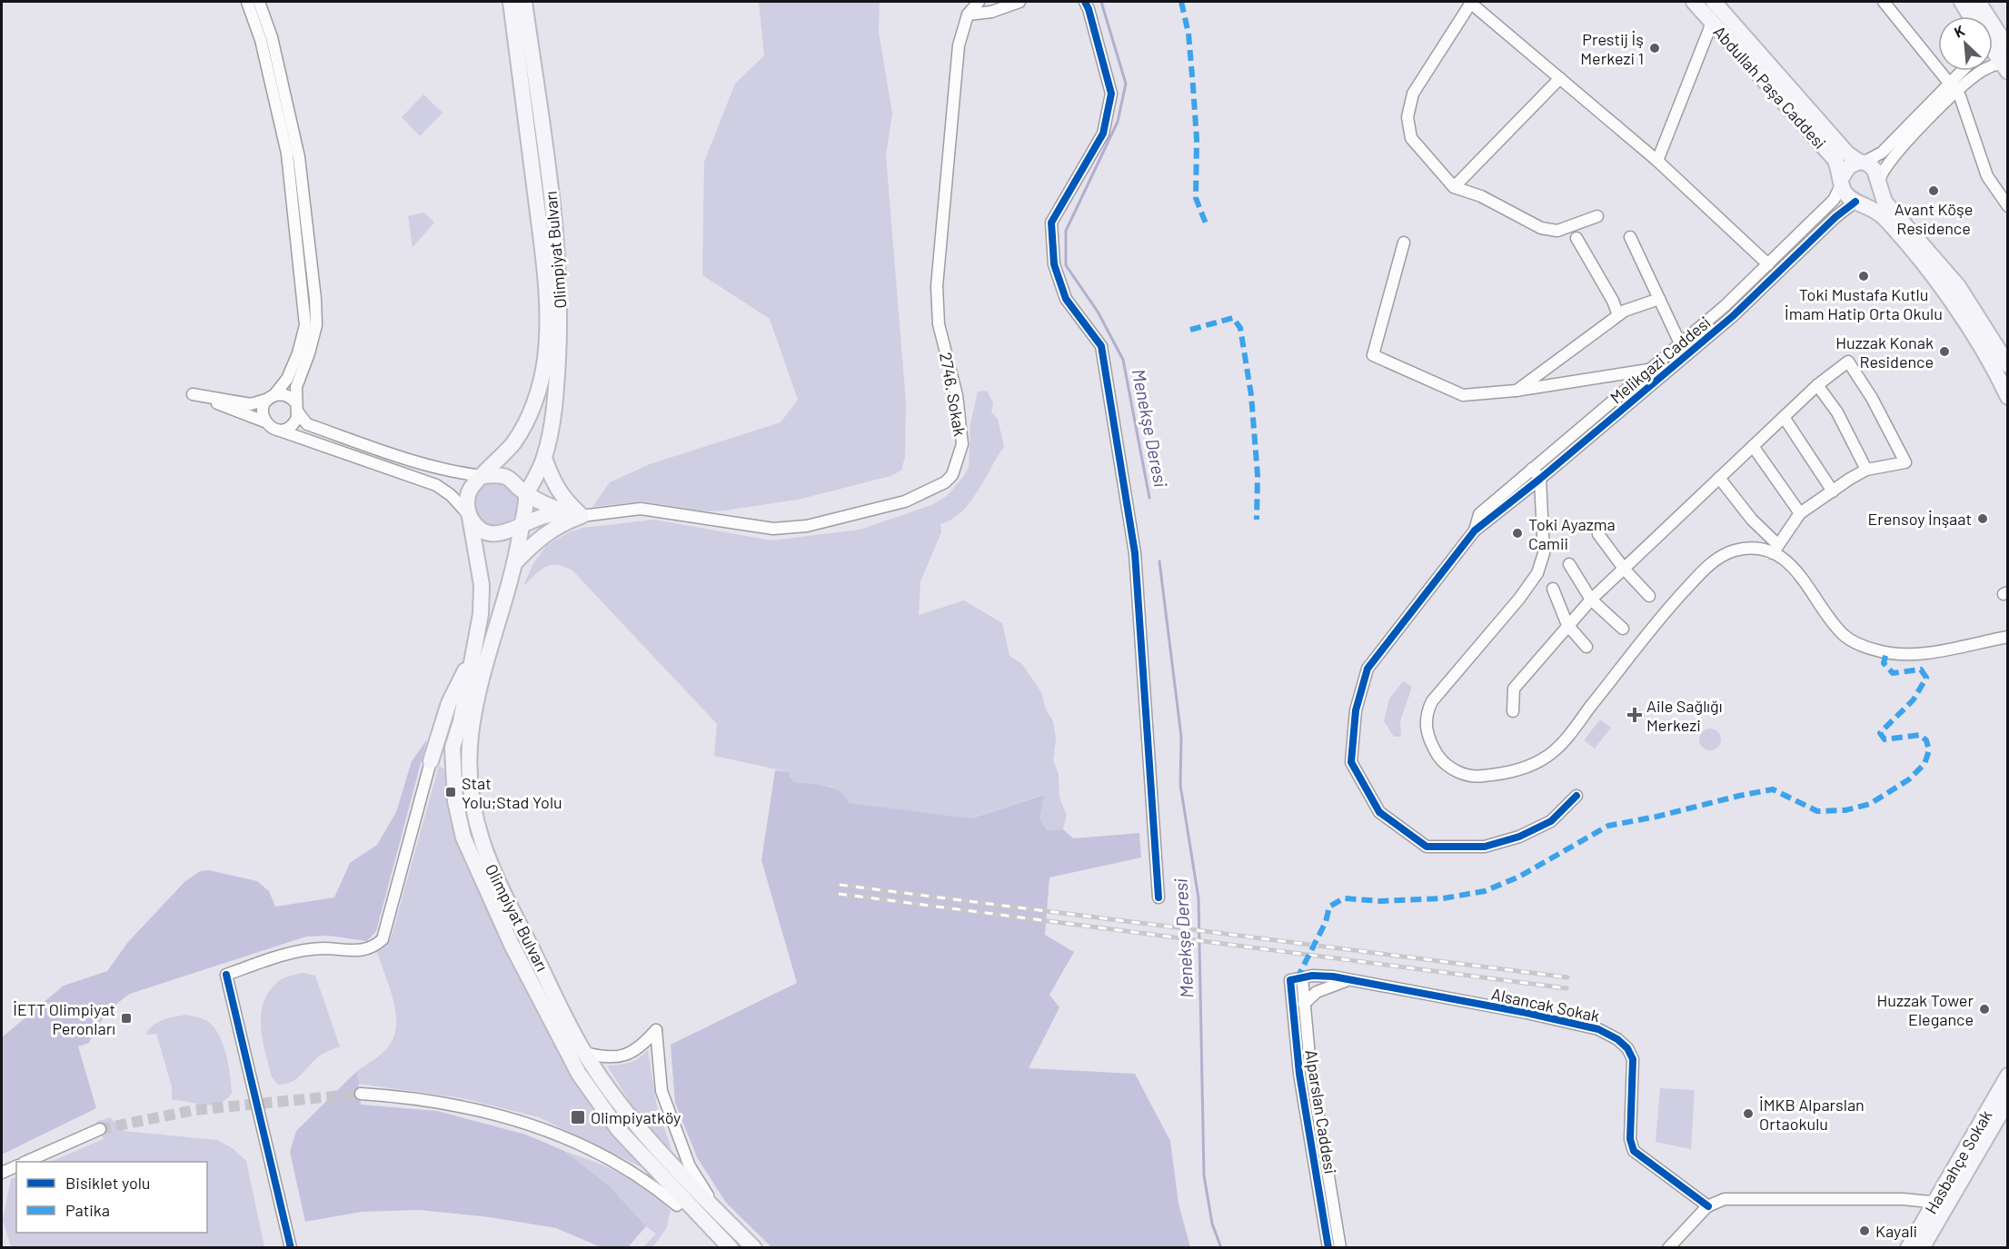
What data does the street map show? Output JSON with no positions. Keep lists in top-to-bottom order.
{
  "streets": {
    "main road": ["Abdullah Paşa Caddesi", "Olimpiyat Bulvarı", "Hasbahçe Sokak"],
    "street": [
      "Melikgazi Caddesi",
      "2746. Sokak",
      "Alsancak Sokak",
      "Alparslan Caddesi"
    ]
  },
  "crossings": [
    ["Abdullah Paşa Caddesi", "Melikgazi Caddesi"],
    ["Alsancak Sokak", "Alparslan Caddesi"]
  ],
  "water": ["Menekşe Deresi"],
  "places": {
    "other": [
      "Prestij İş Merkezi 1",
      "Avant Köşe Residence",
      "Toki Mustafa Kutlu İmam Hatip Orta Okulu",
      "Huzzak Konak Residence",
      "Erensoy İnşaat",
      "Toki Ayazma Camii",
      "Huzzak Tower Elegance",
      "İMKB Alparslan Ortaokulu",
      "Kayali"
    ],
    "health": ["Aile Sağlığı Merkezi"],
    "transit": ["Stat Yolu;Stad Yolu", "İETT Olimpiyat Peronları", "Olimpiyatköy"]
  },
  "legend": ["Bisiklet yolu", "Patika"],
  "north": "top left"
}
